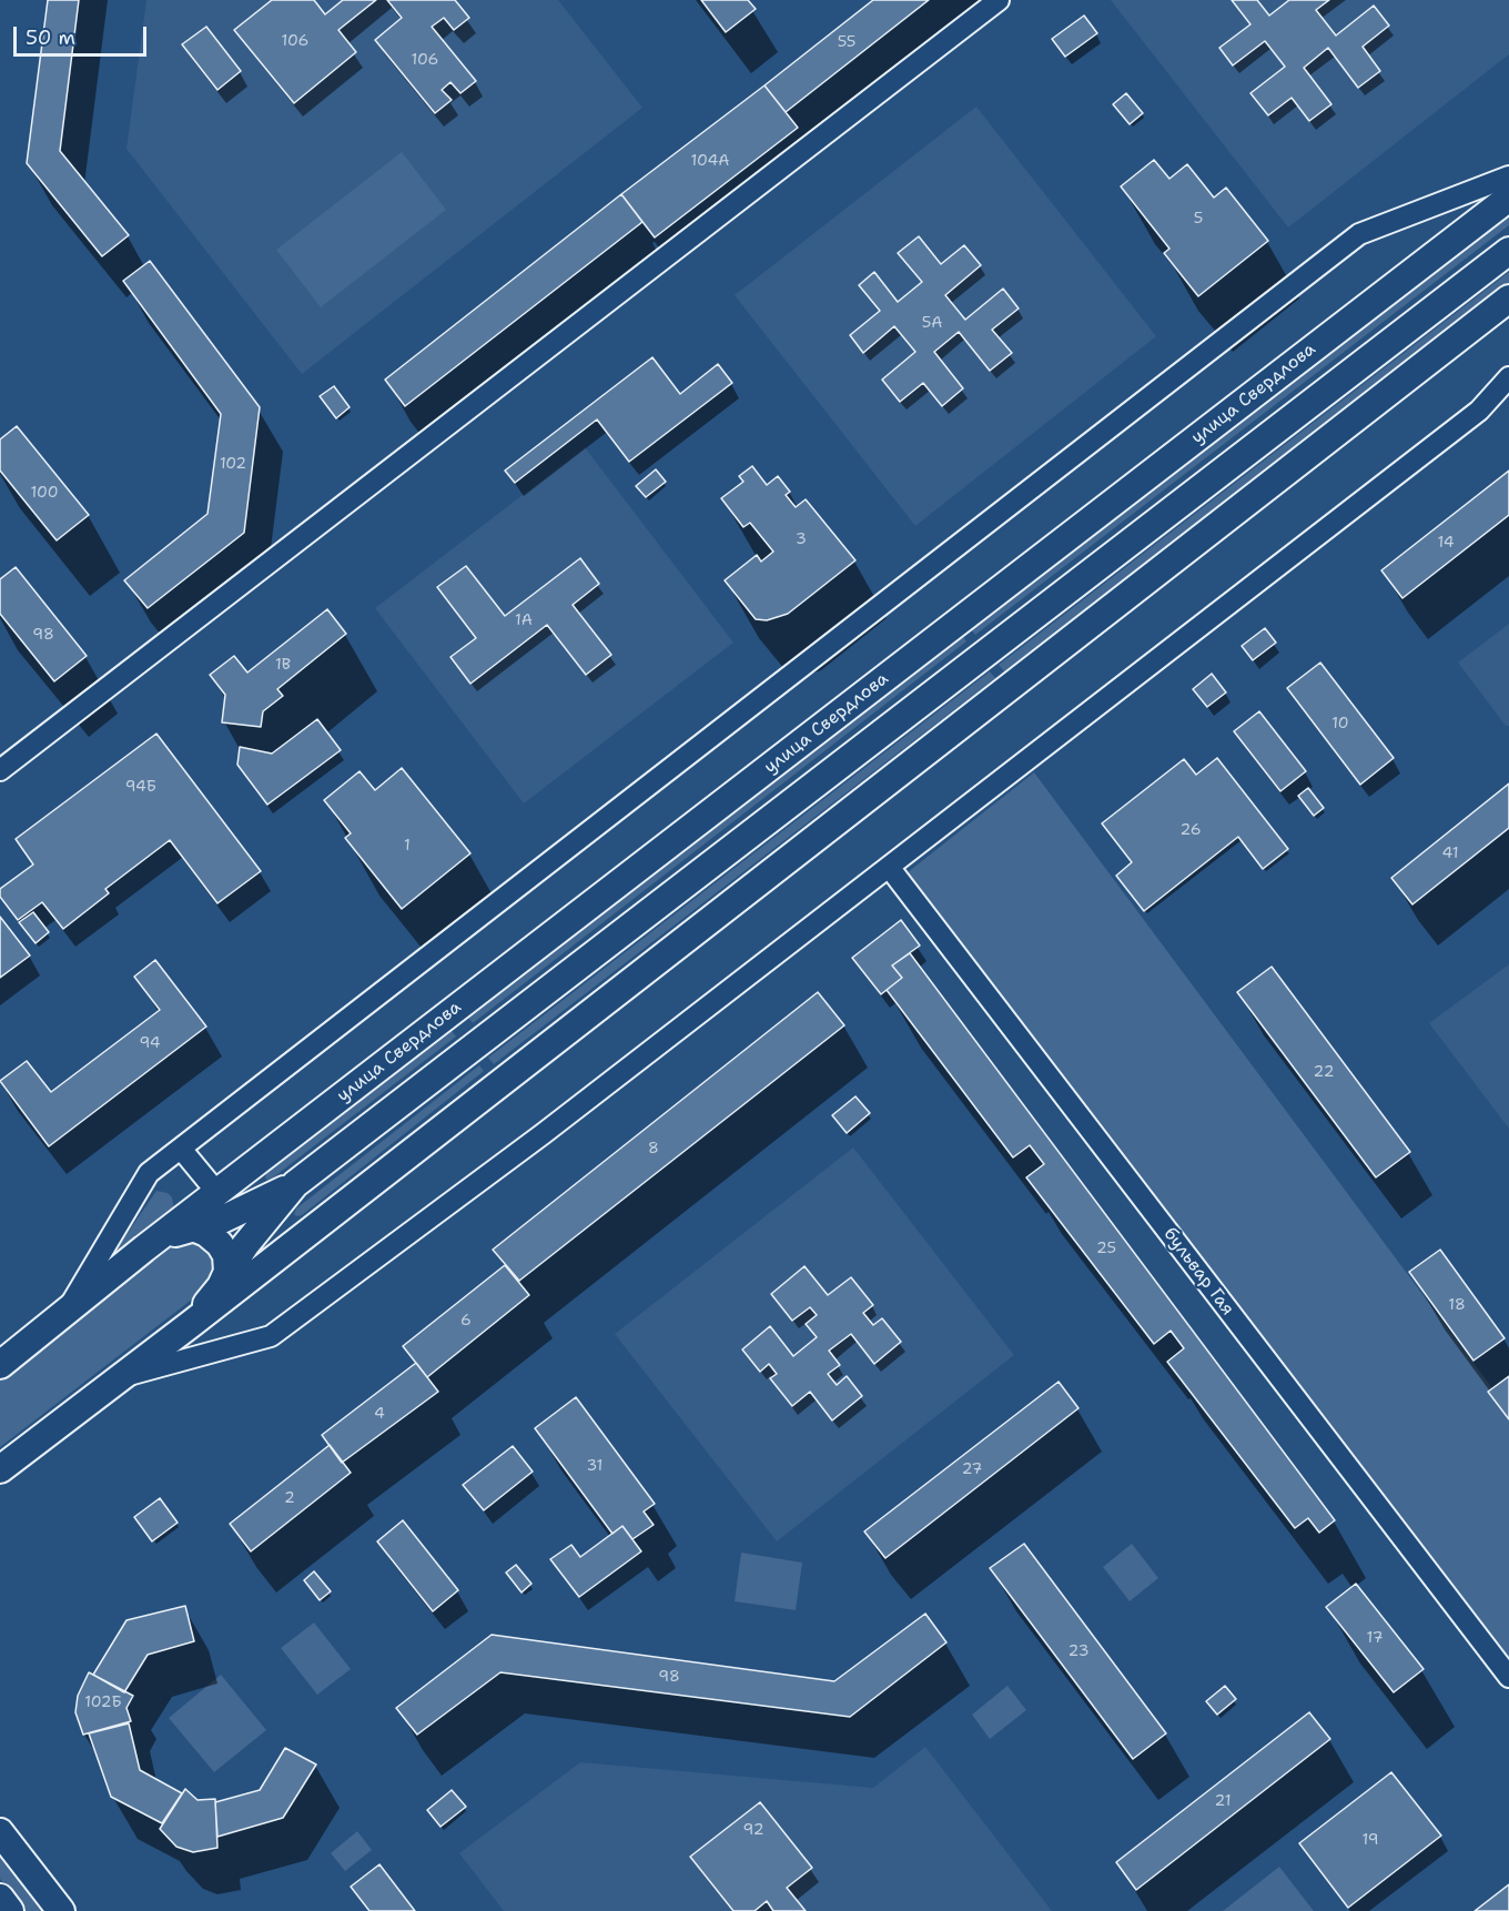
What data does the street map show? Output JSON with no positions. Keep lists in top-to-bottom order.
{
  "streets": {
    "main road": ["улица Свердлова"],
    "street": ["бульвар Гая"]
  },
  "house_numbers": [
    "106",
    "55",
    "106",
    "104А",
    "5",
    "5А",
    "102",
    "100",
    "3",
    "14",
    "1А",
    "98",
    "1В",
    "10",
    "94Б",
    "26",
    "1",
    "41",
    "94",
    "22",
    "8",
    "25",
    "18",
    "6",
    "4",
    "31",
    "27",
    "2",
    "17",
    "23",
    "98",
    "102Б",
    "21",
    "92",
    "19"
  ],
  "scale_bar": "50 m"
}
